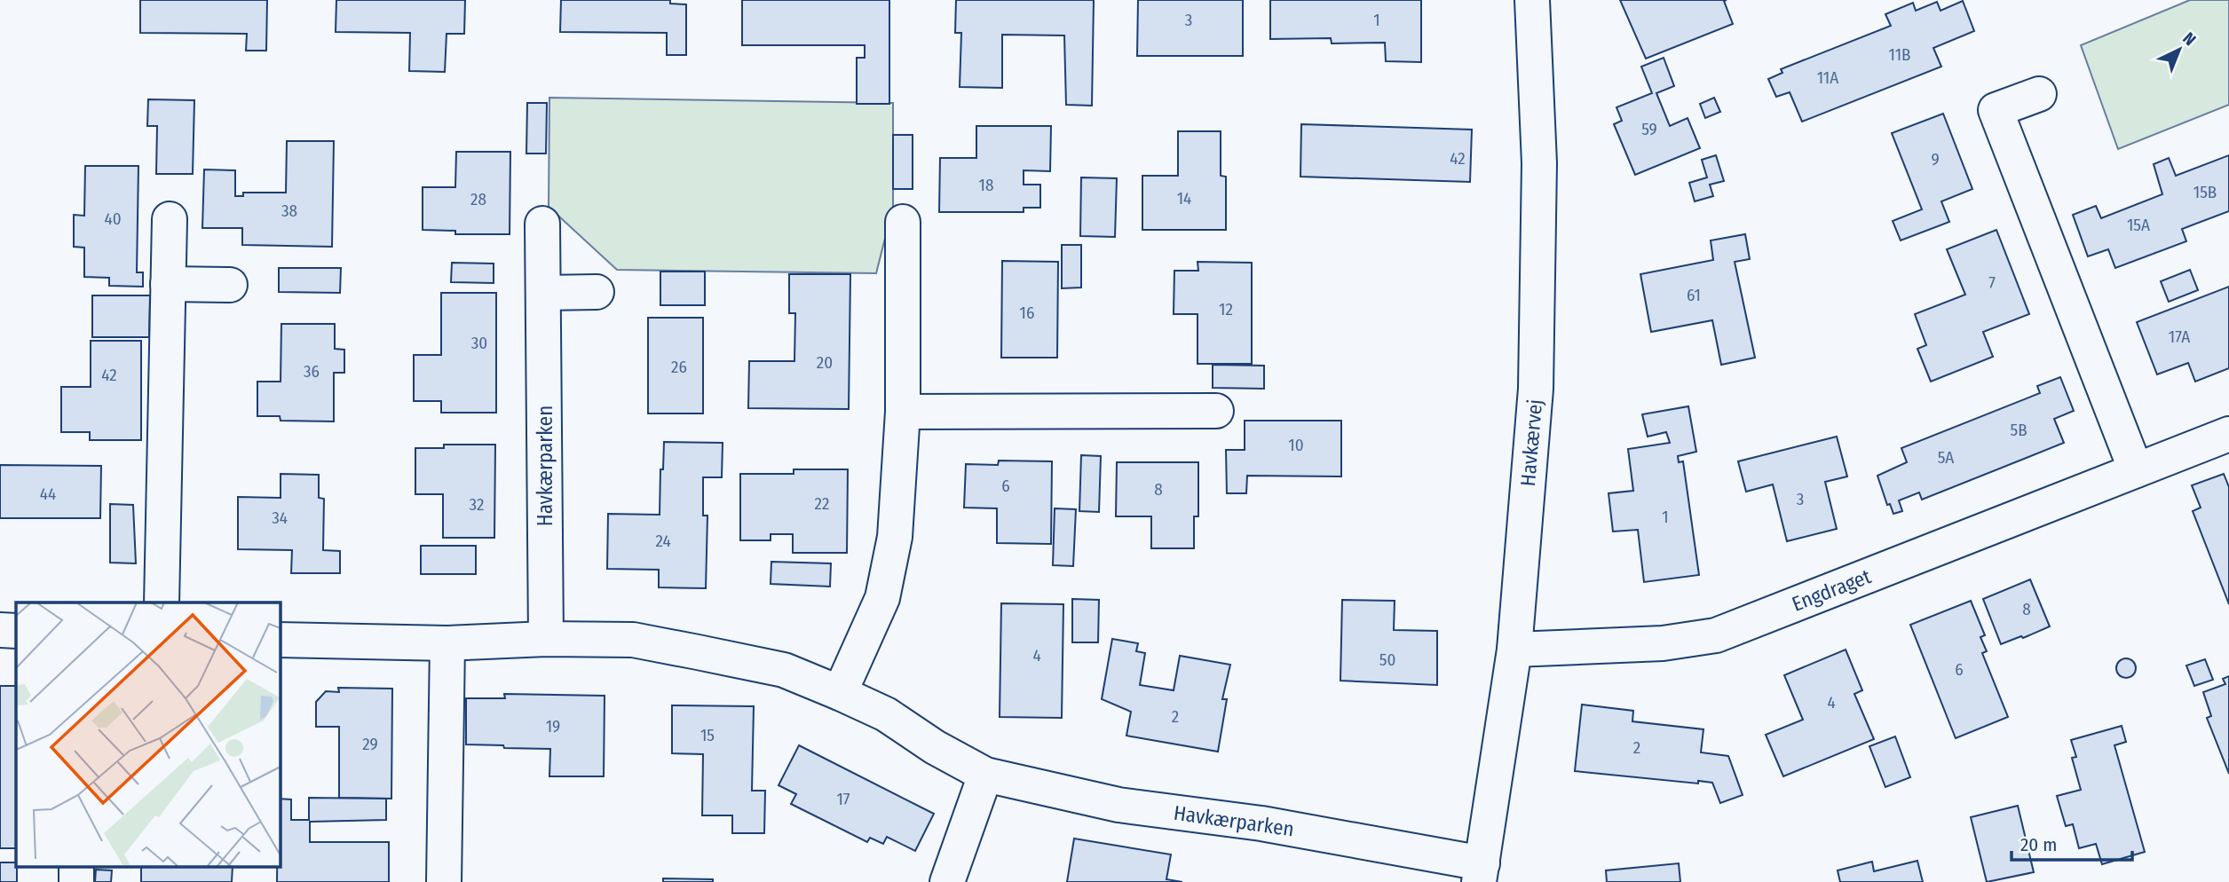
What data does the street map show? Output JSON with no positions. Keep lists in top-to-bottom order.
{
  "streets": {
    "street": ["Havkærvej", "Havkærparken", "Engdraget"]
  },
  "crossings": [
    ["Havkærvej", "Havkærparken"],
    ["Havkærvej", "Engdraget"]
  ],
  "house_numbers": [
    "3",
    "1",
    "11B",
    "11A",
    "59",
    "42",
    "9",
    "18",
    "15B",
    "14",
    "28",
    "38",
    "40",
    "15A",
    "7",
    "61",
    "12",
    "16",
    "17A",
    "30",
    "20",
    "26",
    "36",
    "42",
    "5B",
    "10",
    "5A",
    "6",
    "8",
    "44",
    "3",
    "22",
    "32",
    "1",
    "34",
    "24",
    "8",
    "4",
    "50",
    "6",
    "4",
    "2",
    "19",
    "15",
    "29",
    "2",
    "17"
  ],
  "scale_bar": "20 m",
  "north": "top right"
}
